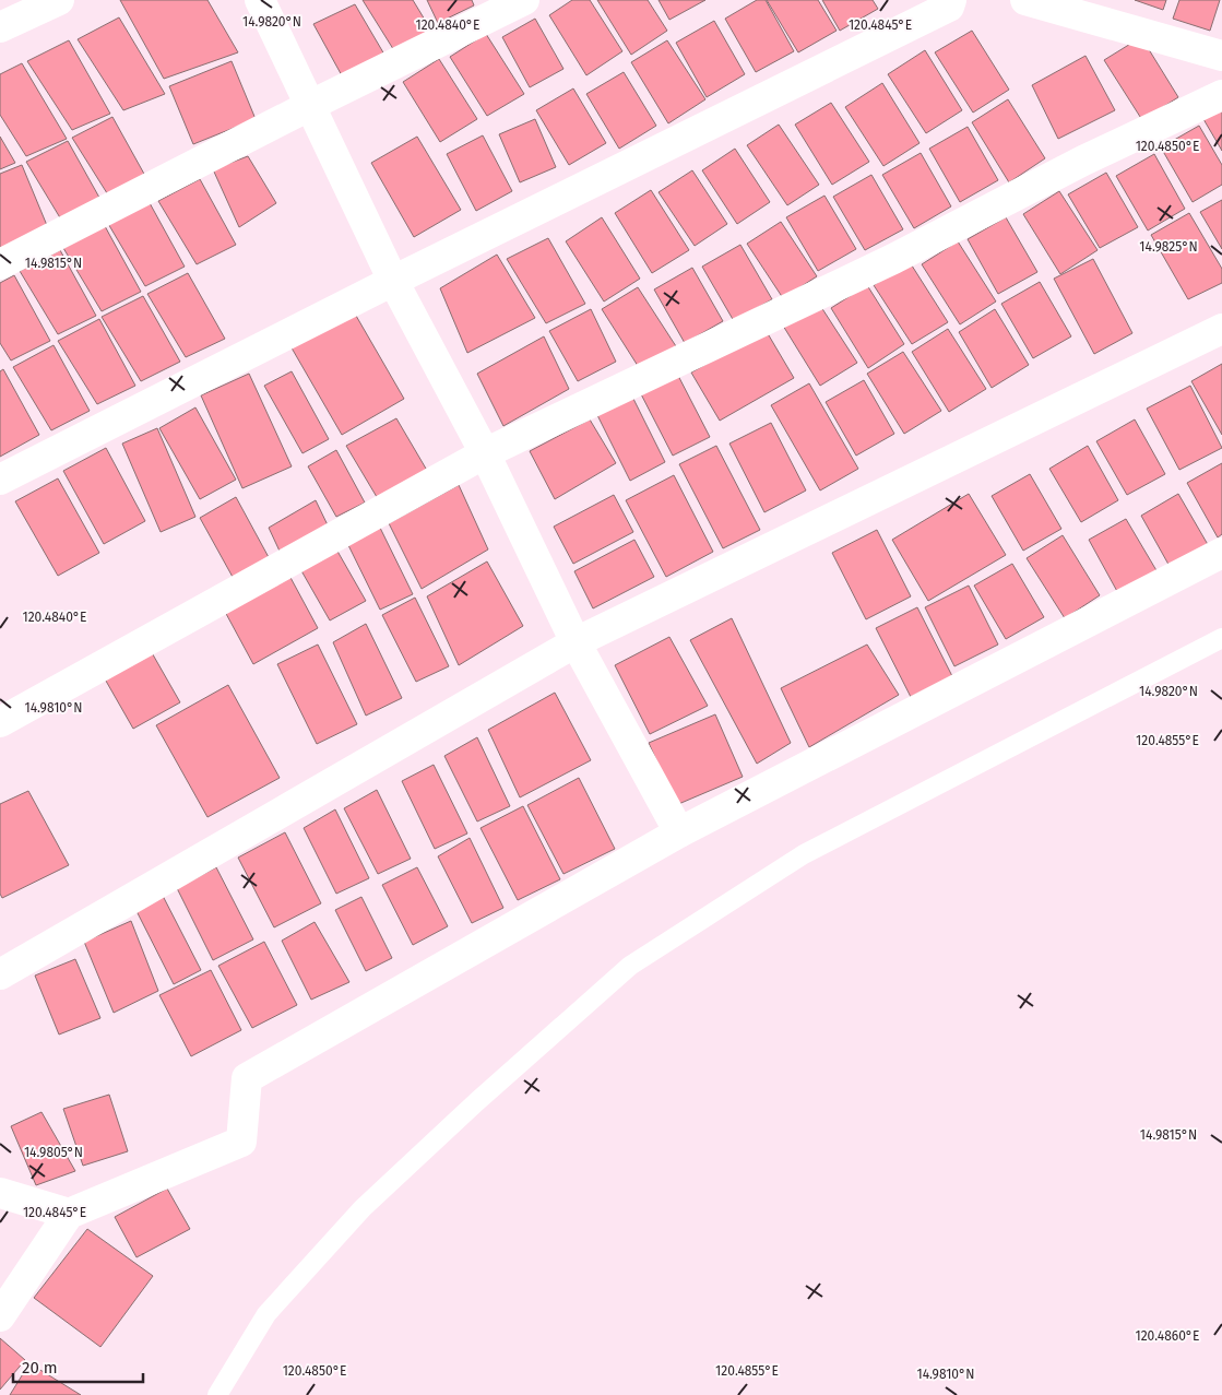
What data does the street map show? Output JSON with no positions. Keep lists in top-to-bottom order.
{
  "scale_bar": "20 m",
  "coordinates": [
    "14.9820°N",
    "120.4840°E",
    "120.4845°E",
    "120.4850°E",
    "14.9825°N",
    "14.9815°N",
    "14.9810°N",
    "120.4855°E",
    "14.9805°N",
    "120.4860°E"
  ]
}
